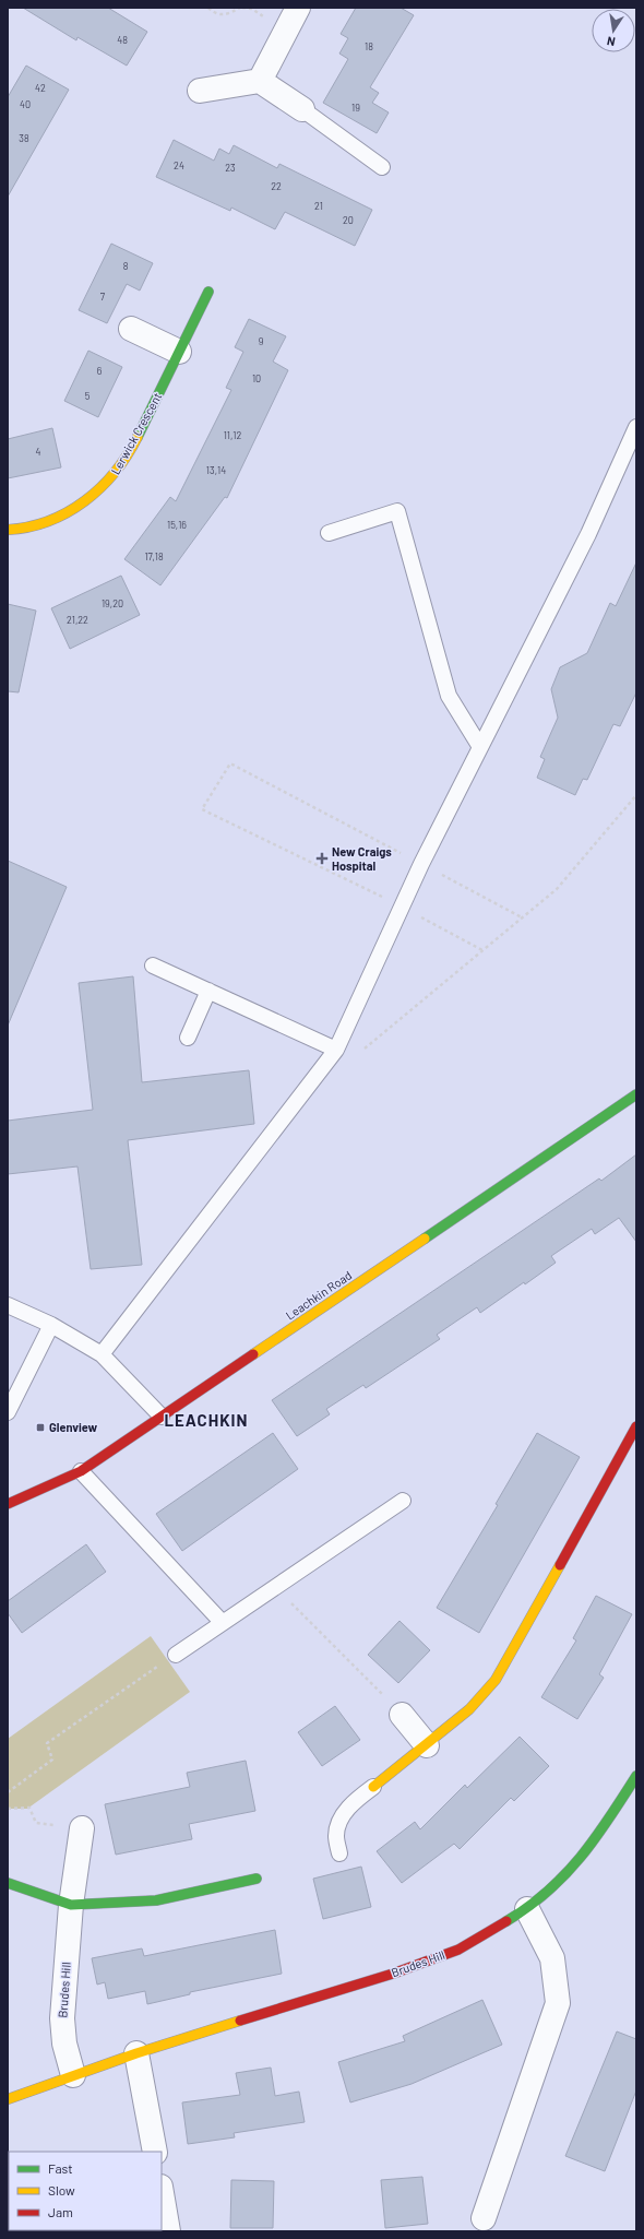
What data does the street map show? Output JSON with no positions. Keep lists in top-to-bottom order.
{
  "streets": {
    "street": ["Lerwick Crescent", "Leachkin Road", "Brudes Hill"]
  },
  "districts": ["LEACHKIN"],
  "places": {
    "health": ["New Craigs Hospital"],
    "transit": ["Glenview"]
  },
  "house_numbers": [
    "48",
    "18",
    "42",
    "40",
    "19",
    "38",
    "24",
    "23",
    "22",
    "21",
    "20",
    "8",
    "7",
    "9",
    "6",
    "10",
    "5",
    "11,12",
    "4",
    "13,14",
    "15,16",
    "17,18",
    "19,20",
    "21,22"
  ],
  "legend": ["Fast", "Slow", "Jam"],
  "north": "bottom"
}
